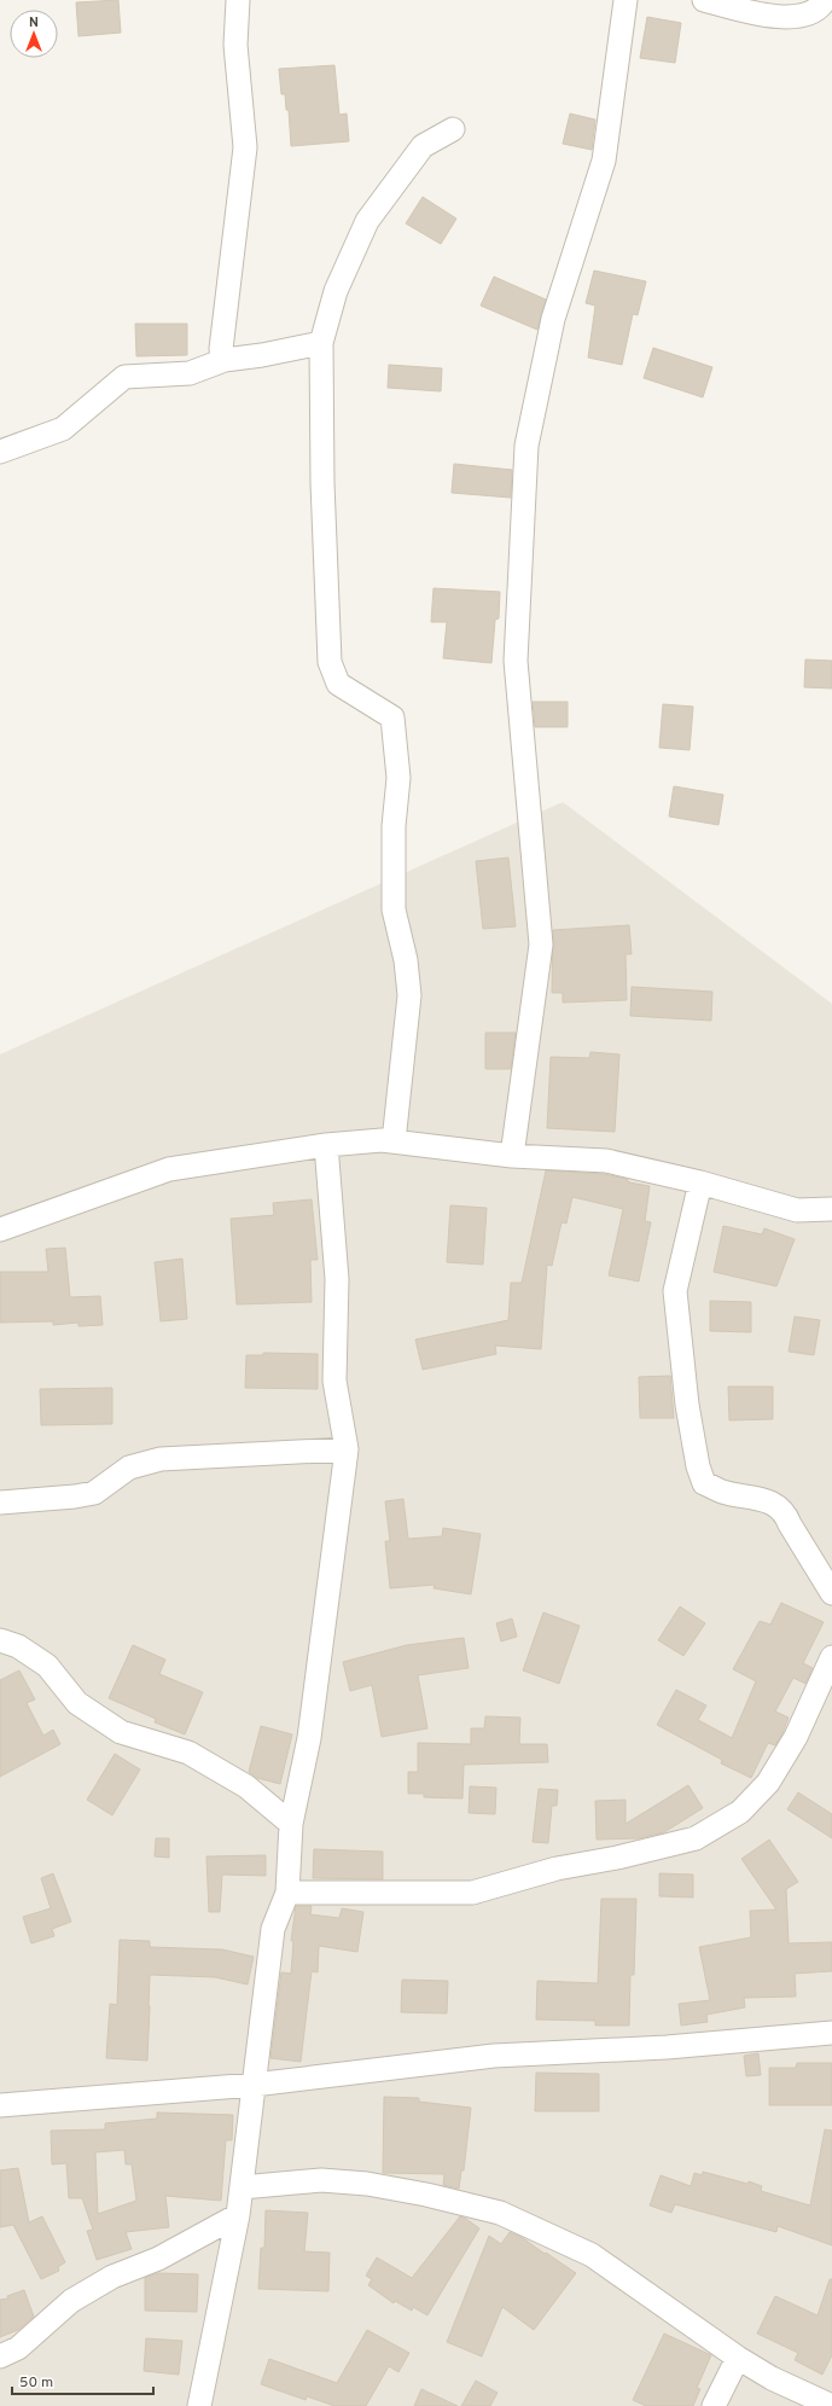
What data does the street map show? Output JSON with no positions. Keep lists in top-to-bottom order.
{
  "scale_bar": "50 m",
  "north": "top"
}
